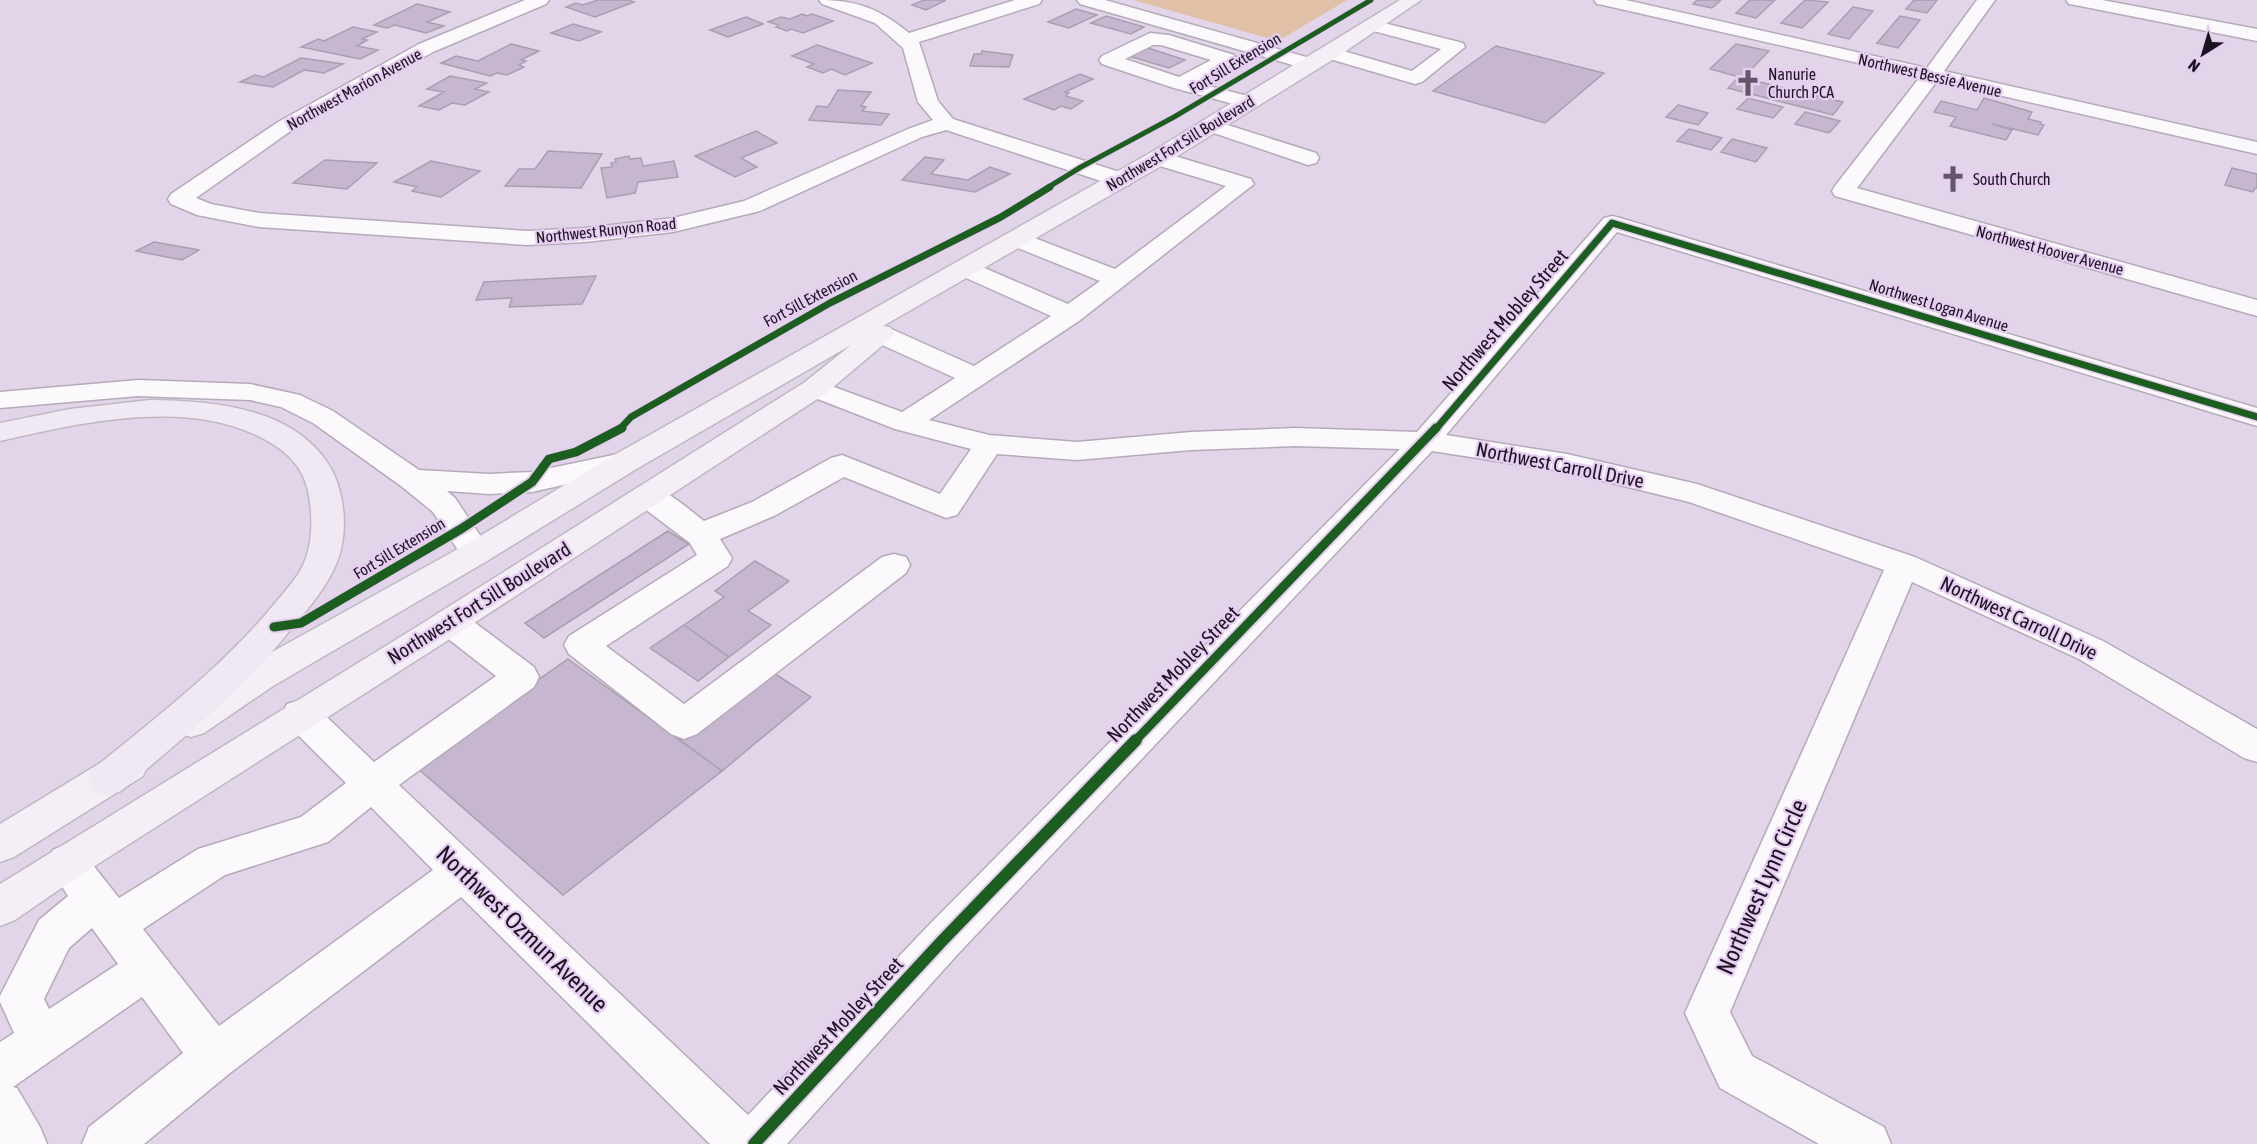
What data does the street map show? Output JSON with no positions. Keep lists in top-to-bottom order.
{
  "streets": {
    "main road": ["Northwest Fort Sill Boulevard"],
    "street": [
      "Northwest Bessie Avenue",
      "Northwest Marion Avenue",
      "Northwest Runyon Road",
      "Northwest Hoover Avenue",
      "Northwest Logan Avenue",
      "Northwest Mobley Street",
      "Northwest Carroll Drive",
      "Northwest Lynn Circle",
      "Northwest Ozmun Avenue"
    ],
    "cycle path": ["Fort Sill Extension"]
  },
  "crossings": [
    ["Northwest Bessie Avenue", "Northwest Hoover Avenue"],
    ["Northwest Marion Avenue", "Northwest Runyon Road"],
    ["Northwest Fort Sill Boulevard", "Northwest Carroll Drive"],
    ["Northwest Fort Sill Boulevard", "Northwest Ozmun Avenue"],
    ["Northwest Logan Avenue", "Northwest Mobley Street"],
    ["Northwest Mobley Street", "Northwest Carroll Drive"],
    ["Northwest Carroll Drive", "Northwest Lynn Circle"]
  ],
  "places": {
    "church": ["Nanurie Church PCA", "South Church"]
  },
  "north": "bottom left"
}
